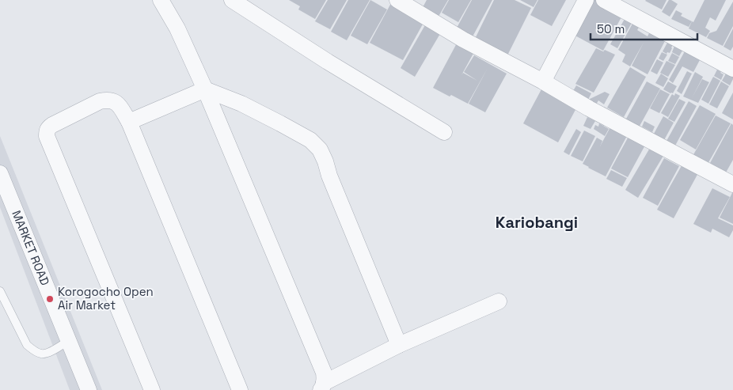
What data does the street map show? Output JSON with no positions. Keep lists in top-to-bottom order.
{
  "streets": {
    "street": ["MARKET ROAD"]
  },
  "districts": ["Kariobangi"],
  "places": ["Korogocho Open Air Market"],
  "scale_bar": "50 m"
}
